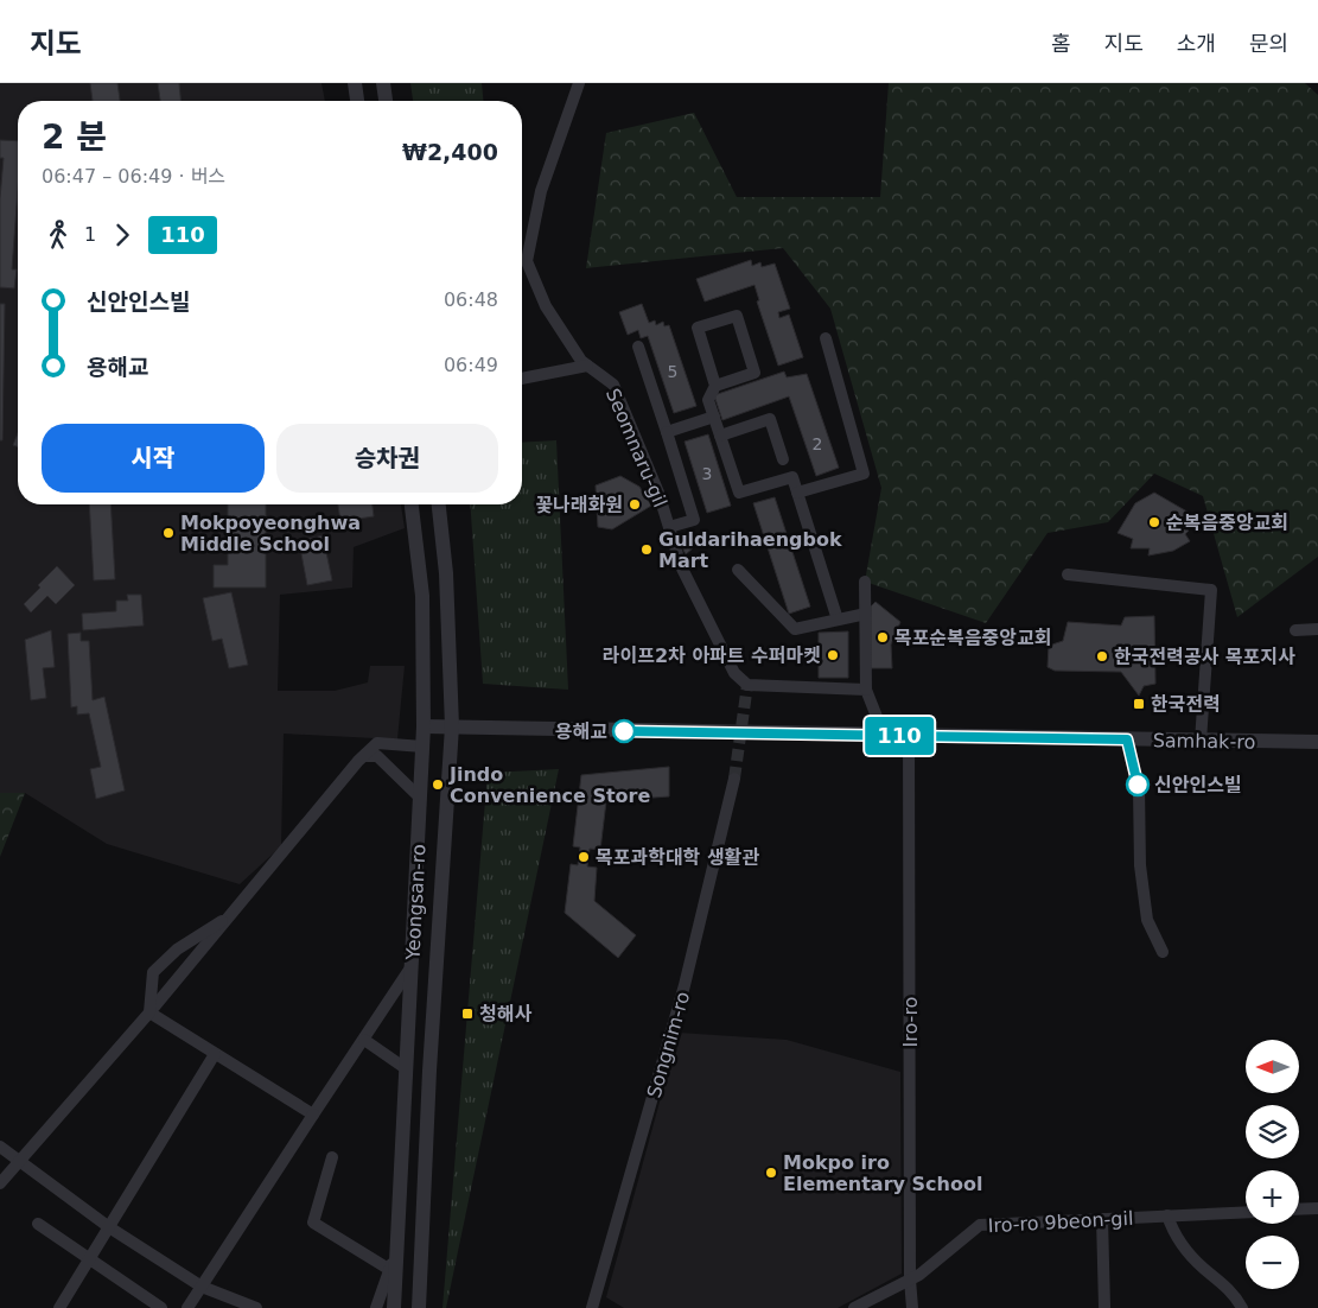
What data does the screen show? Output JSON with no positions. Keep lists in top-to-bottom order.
{
  "streets": {
    "street": [
      "Seomnaru-gil",
      "Samhak-ro",
      "Yeongsan-ro",
      "Iro-ro",
      "Songnim-ro",
      "Iro-ro 9beon-gil"
    ]
  },
  "crossings": [
    ["Samhak-ro", "Yeongsan-ro"],
    ["Samhak-ro", "Iro-ro"],
    ["Iro-ro", "Iro-ro 9beon-gil"]
  ],
  "places": {
    "other": [
      "꽃나래화원",
      "순복음중앙교회",
      "Mokpoyeonghwa Middle School",
      "Guldarihaengbok Mart",
      "목포순복음중앙교회",
      "라이프2차 아파트 수퍼마켓",
      "한국전력공사 목포지사",
      "용해교",
      "Jindo Convenience Store",
      "신안인스빌",
      "목포과학대학 생활관",
      "Mokpo iro Elementary School"
    ],
    "transit": ["한국전력", "청해사"]
  },
  "lines": ["bus line 110"],
  "house_numbers": ["5", "2", "3"],
  "north": "left",
  "page": {
    "header": "지도",
    "nav": [
      "홈",
      "지도",
      "소개",
      "문의"
    ],
    "on_map": "110",
    "heading": ["2 분", "06:47 – 06:49 · 버스", "₩2,400"],
    "legs": ["1", "110"],
    "list": [
      {
        "name": "신안인스빌",
        "value": "06:48"
      },
      {
        "name": "용해교",
        "value": "06:49"
      }
    ],
    "buttons": ["시작", "승차권"],
    "map_buttons": ["+", "−"]
  }
}
